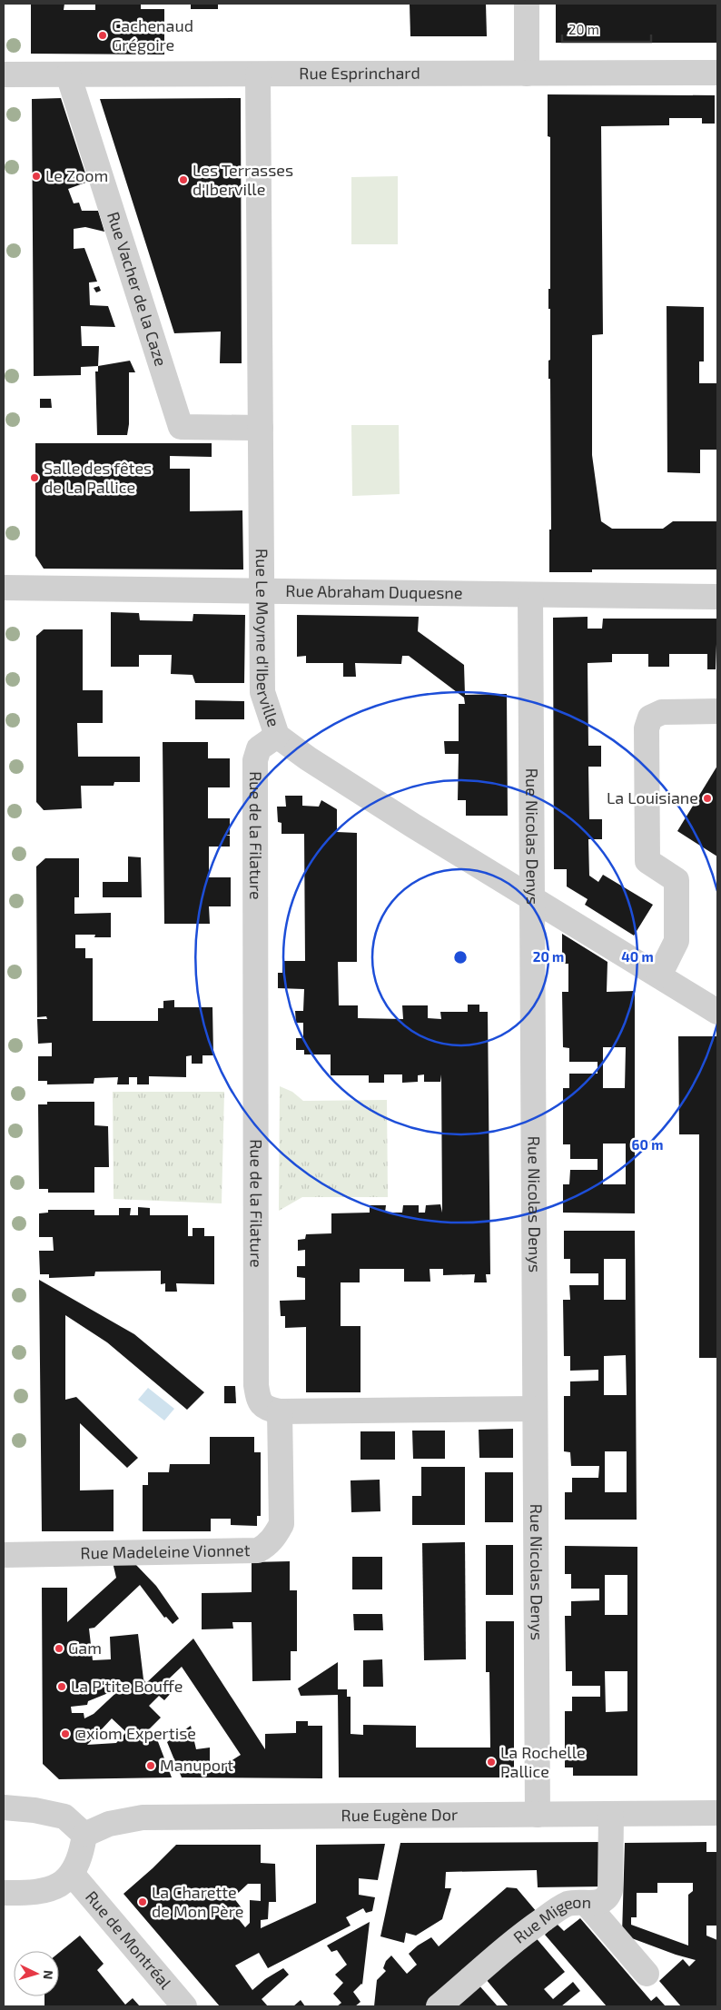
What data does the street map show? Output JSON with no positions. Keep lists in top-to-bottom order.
{
  "streets": {
    "street": [
      "Rue Esprinchard",
      "Rue Vacher de la Caze",
      "Rue Abraham Duquesne",
      "Rue Le Moyne d'Iberville",
      "Rue de la Filature",
      "Rue Nicolas Denys",
      "Rue Madeleine Vionnet",
      "Rue Eugène Dor",
      "Rue Migeon",
      "Rue de Montréal"
    ]
  },
  "crossings": [
    ["Rue Esprinchard", "Rue Vacher de la Caze"],
    ["Rue Esprinchard", "Rue Le Moyne d'Iberville"],
    ["Rue Vacher de la Caze", "Rue Le Moyne d'Iberville"],
    ["Rue Abraham Duquesne", "Rue Le Moyne d'Iberville"],
    ["Rue Abraham Duquesne", "Rue Nicolas Denys"],
    ["Rue Le Moyne d'Iberville", "Rue de la Filature"],
    ["Rue Le Moyne d'Iberville", "Rue Nicolas Denys"],
    ["Rue de la Filature", "Rue Nicolas Denys"],
    ["Rue de la Filature", "Rue Madeleine Vionnet"],
    ["Rue Nicolas Denys", "Rue Eugène Dor"],
    ["Rue Eugène Dor", "Rue Migeon"]
  ],
  "places": [
    "Cachenaud Grégoire",
    "Le Zoom",
    "Les Terrasses d'Iberville",
    "Salle des fêtes de La Pallice",
    "La Louisiane",
    "Gam",
    "La P'tite Bouffe",
    "@xiom Expertise",
    "La Rochelle Pallice",
    "Manuport",
    "La Charette de Mon Père"
  ],
  "scale_bar": "20 m",
  "north": "right",
  "rings": ["20 m", "40 m", "60 m"]
}
